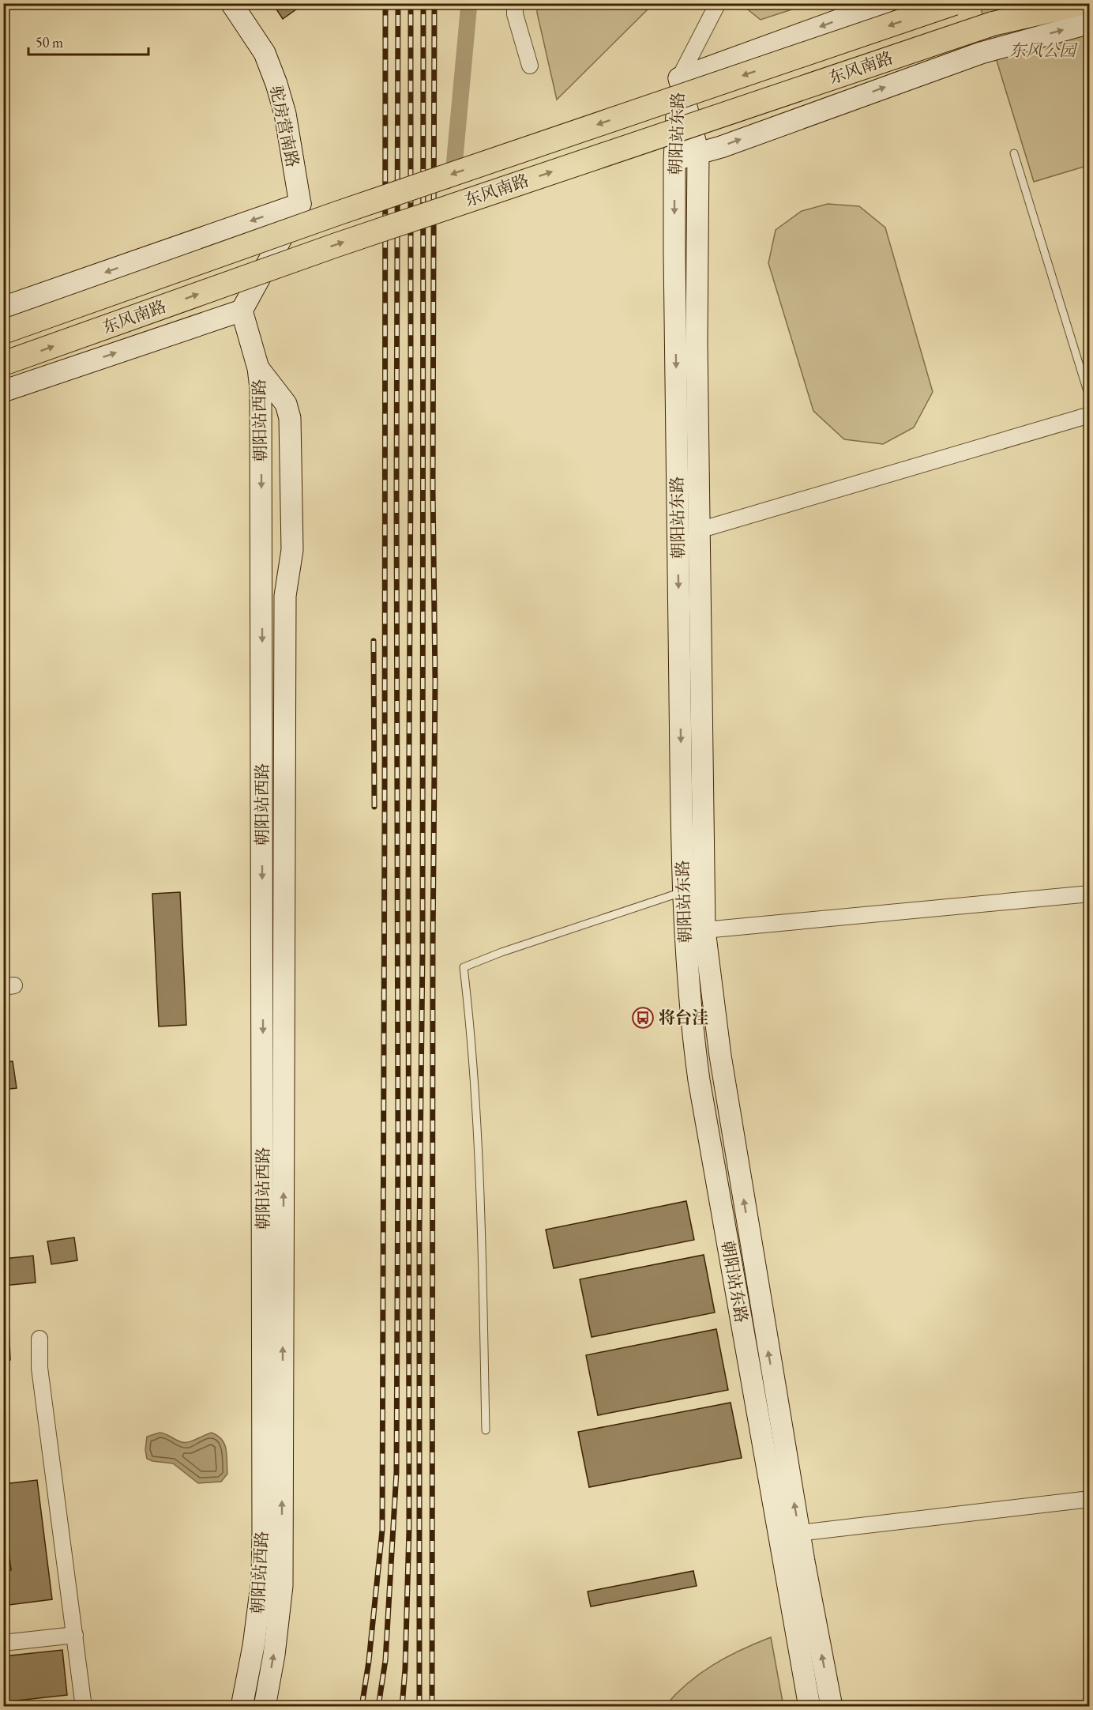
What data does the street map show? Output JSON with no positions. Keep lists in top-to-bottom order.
{
  "streets": {
    "main road": [
      "东风南路",
      "驼房营南路",
      "朝阳站东路",
      "朝阳站西路"
    ]
  },
  "parks": ["东风公园"],
  "places": {
    "bus stop": ["将台洼"]
  },
  "scale_bar": "50 m"
}
